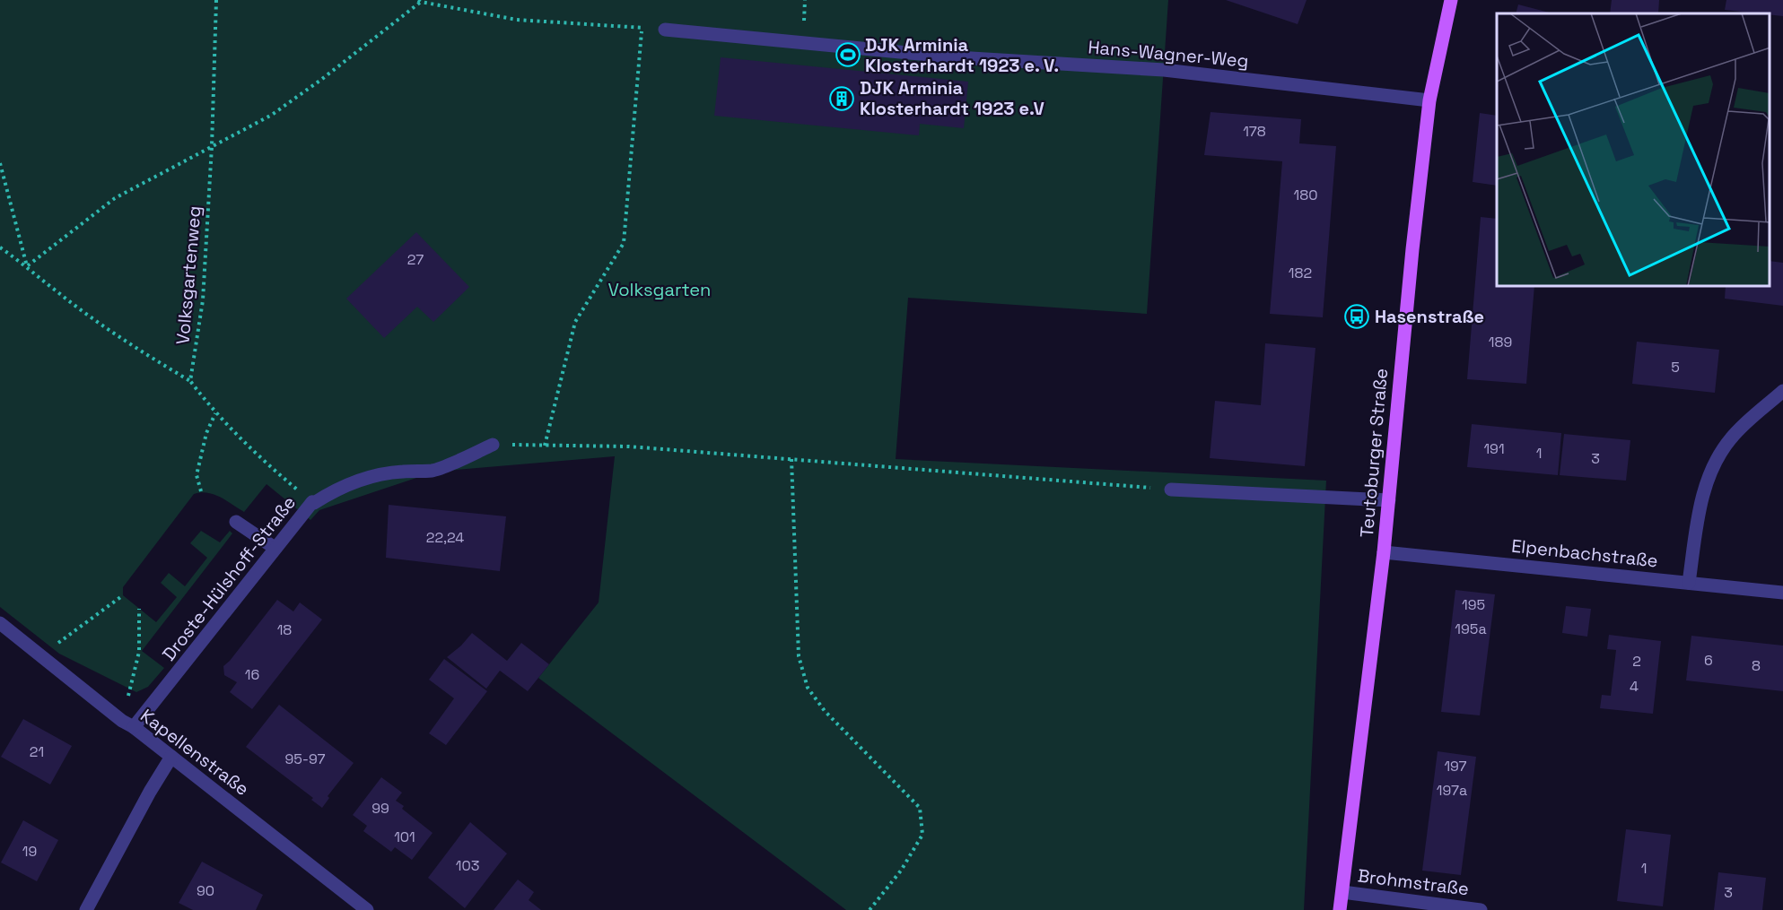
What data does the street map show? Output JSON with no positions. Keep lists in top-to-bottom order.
{
  "streets": {
    "main road": ["Teutoburger Straße"],
    "street": [
      "Hans-Wagner-Weg",
      "Elpenbachstraße",
      "Droste-Hülshoff-Straße",
      "Kapellenstraße",
      "Brohmstraße"
    ],
    "path": ["Volksgartenweg"]
  },
  "crossings": [
    ["Hans-Wagner-Weg", "Teutoburger Straße"],
    ["Teutoburger Straße", "Elpenbachstraße"],
    ["Teutoburger Straße", "Brohmstraße"],
    ["Droste-Hülshoff-Straße", "Kapellenstraße"]
  ],
  "parks": ["Volksgarten"],
  "places": {
    "sports": ["DJK Arminia Klosterhardt 1923 e. V."],
    "building": ["DJK Arminia Klosterhardt 1923 e.V"],
    "bus stop": ["Hasenstraße"]
  },
  "house_numbers": [
    "178",
    "180",
    "27",
    "182",
    "189",
    "5",
    "191",
    "1",
    "3",
    "22,24",
    "195",
    "195a",
    "18",
    "6",
    "2",
    "8",
    "16",
    "4",
    "21",
    "95-97",
    "197",
    "197a",
    "99",
    "101",
    "19",
    "103",
    "1",
    "90",
    "3"
  ]
}
